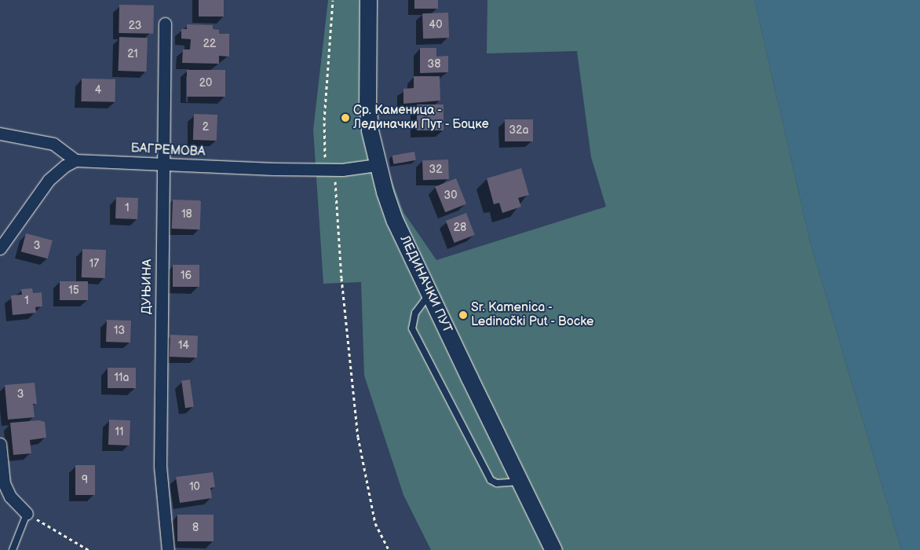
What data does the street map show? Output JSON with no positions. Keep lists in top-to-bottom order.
{
  "streets": {
    "main road": ["ЛЕДИНАЧКИ ПУТ"],
    "street": ["БАГРЕМОВА", "ДУЊИНА"]
  },
  "crossings": [
    ["БАГРЕМОВА", "ЛЕДИНАЧКИ ПУТ"],
    ["БАГРЕМОВА", "ДУЊИНА"]
  ],
  "places": ["Ср. Каменица - Лединачки Пут - Боцке", "Sr. Kamenica - Ledinački Put - Bocke"],
  "house_numbers": [
    "40",
    "23",
    "22",
    "21",
    "38",
    "20",
    "4",
    "2",
    "32a",
    "32",
    "30",
    "1",
    "18",
    "28",
    "3",
    "17",
    "16",
    "15",
    "1",
    "13",
    "14",
    "11a",
    "3",
    "11",
    "9",
    "10",
    "8"
  ]
}
